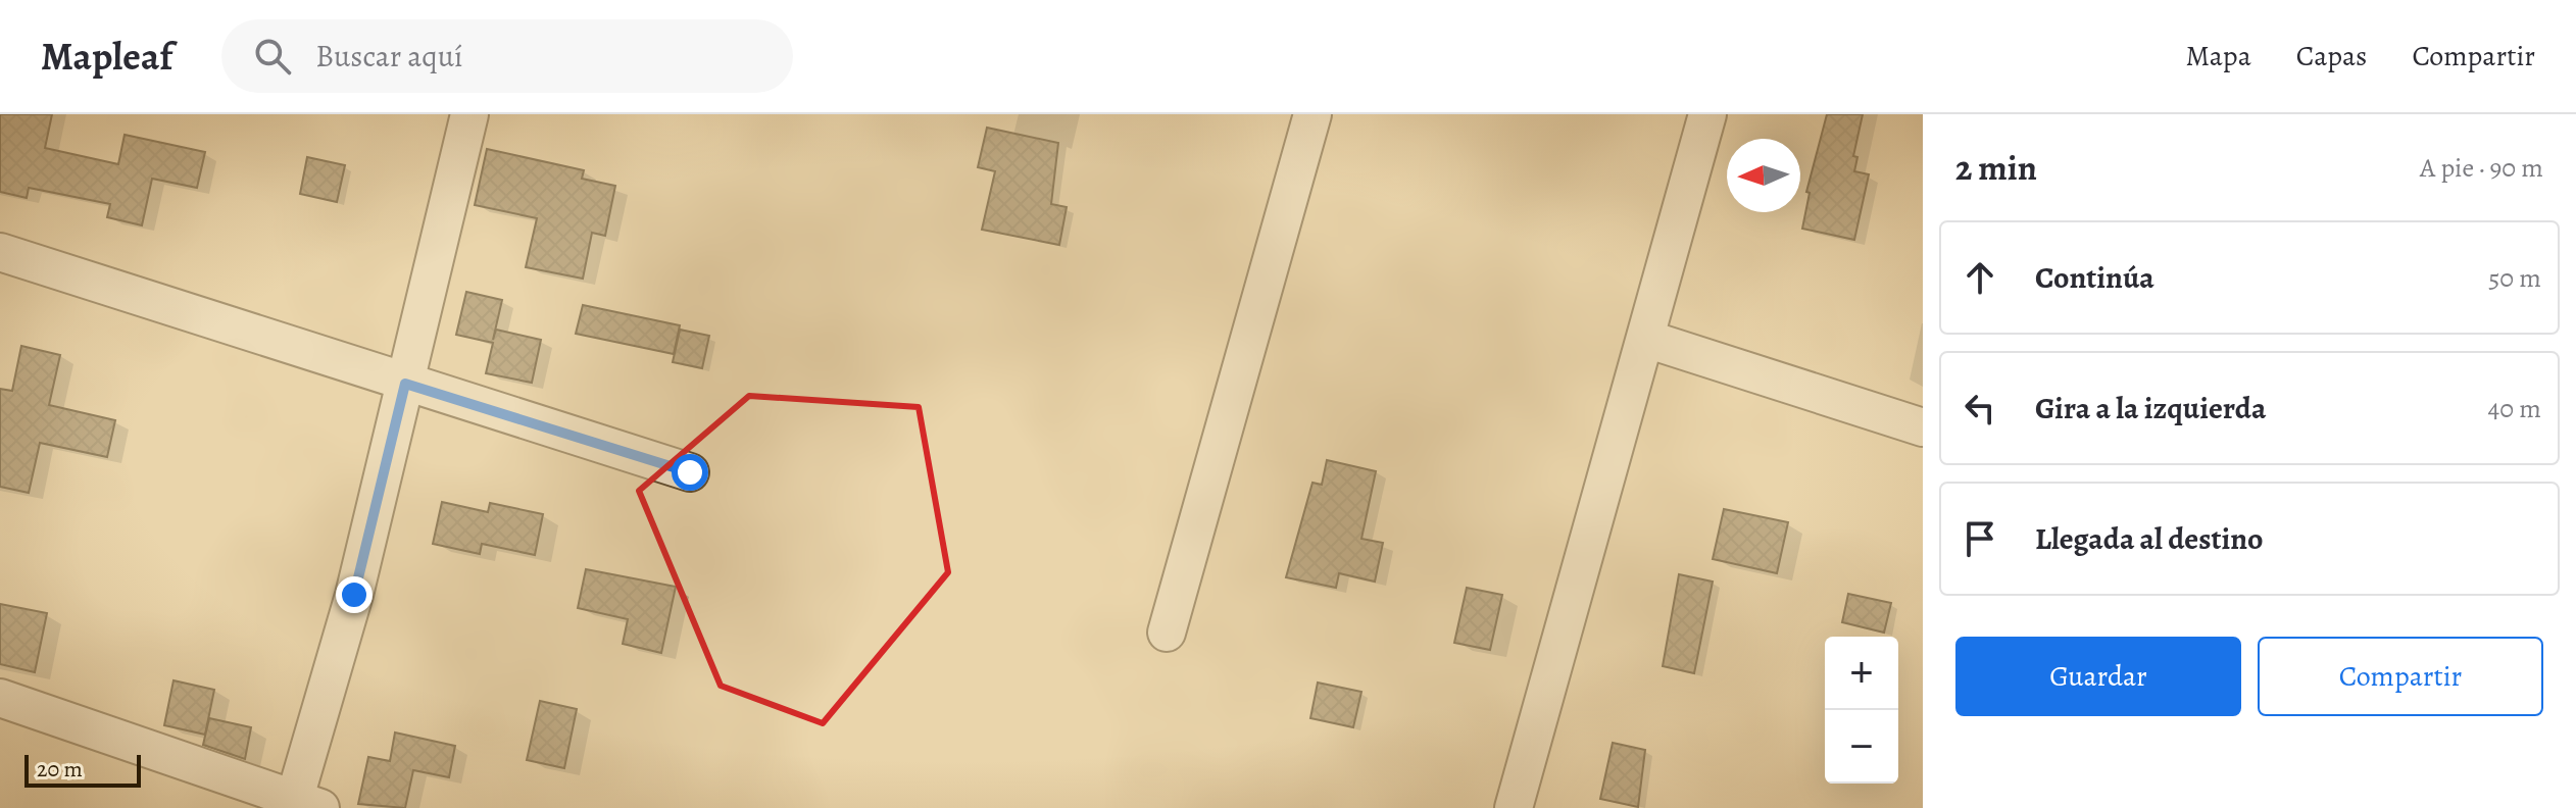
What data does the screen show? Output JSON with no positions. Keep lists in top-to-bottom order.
{
  "scale_bar": "20 m",
  "north": "left",
  "page": {
    "header": "Mapleaf",
    "search": "Buscar aquí",
    "nav": ["Mapa", "Capas", "Compartir"],
    "heading": ["2 min", "A pie · 90 m"],
    "list": [
      ["Continúa", "50 m"],
      ["Gira a la izquierda", "40 m"],
      "Llegada al destino"
    ],
    "buttons": ["Guardar", "Compartir"],
    "map_buttons": ["+", "−"],
    "scale": "20 m"
  }
}
